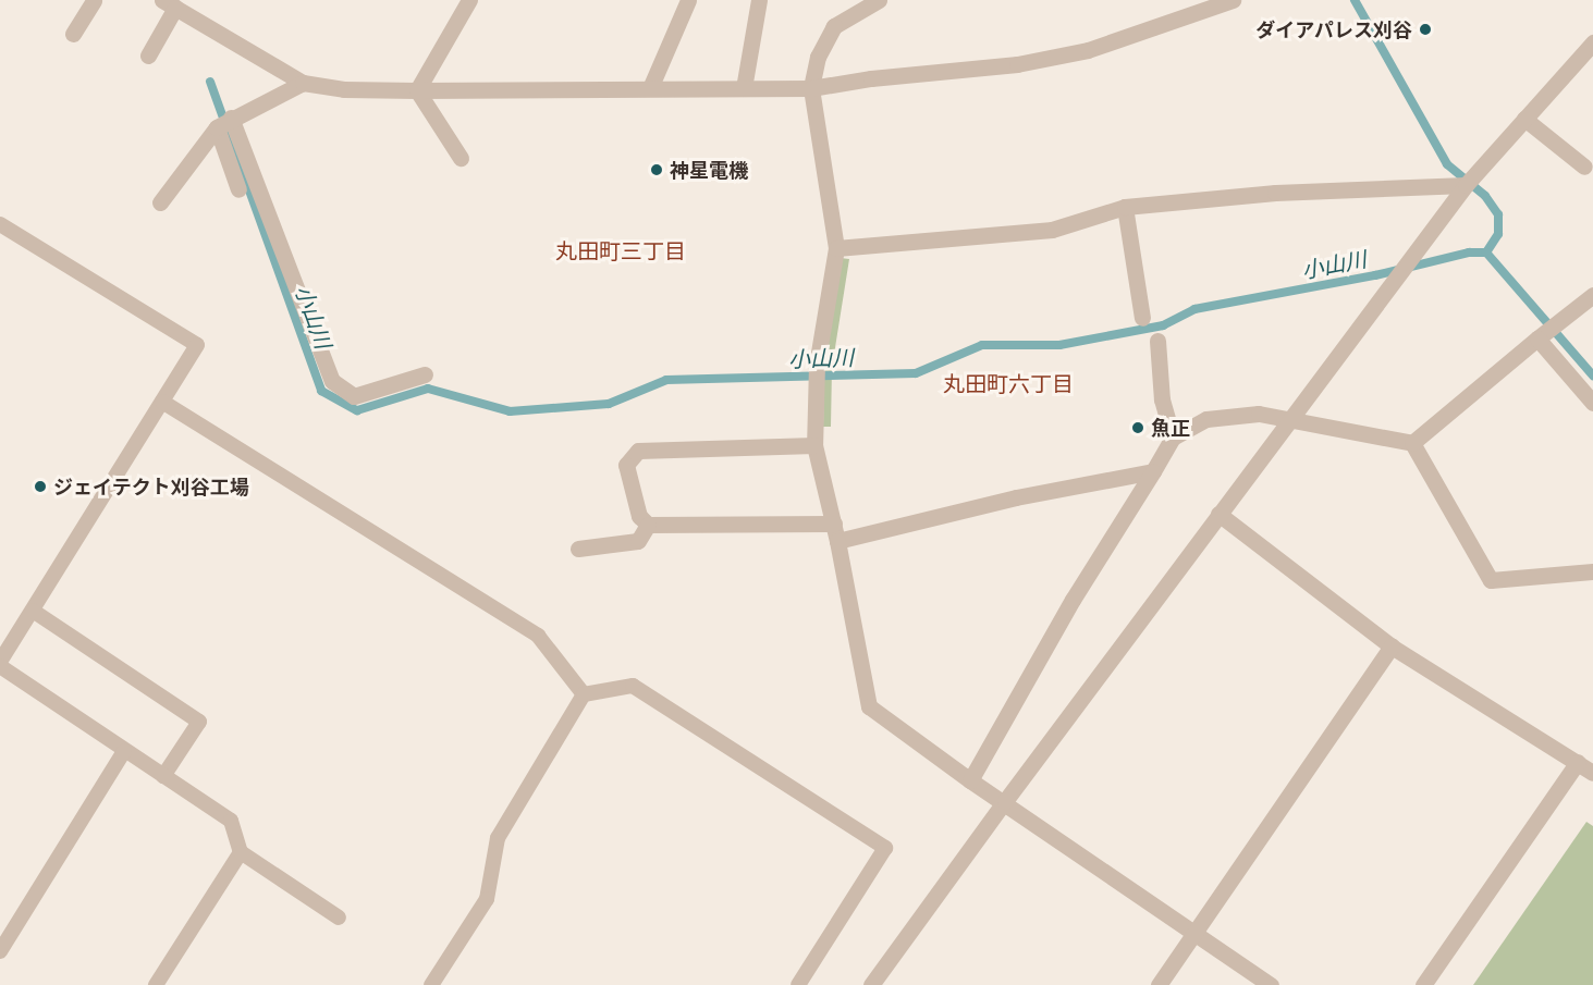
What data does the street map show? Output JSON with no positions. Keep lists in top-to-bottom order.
{
  "districts": ["丸田町三丁目", "丸田町六丁目"],
  "water": ["小山川"],
  "places": [
    "ダイアパレス刈谷",
    "神星電機",
    "魚正",
    "ジェイテクト刈谷工場"
  ]
}
